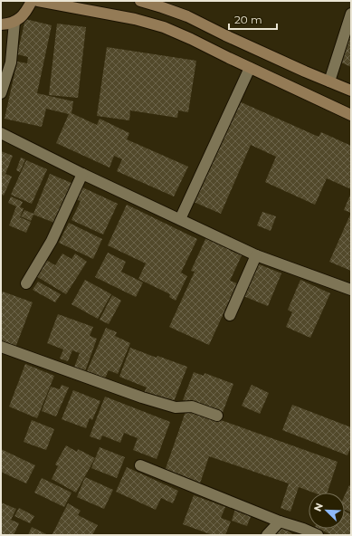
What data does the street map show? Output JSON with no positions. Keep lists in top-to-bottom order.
{
  "scale_bar": "20 m",
  "north": "top left"
}
